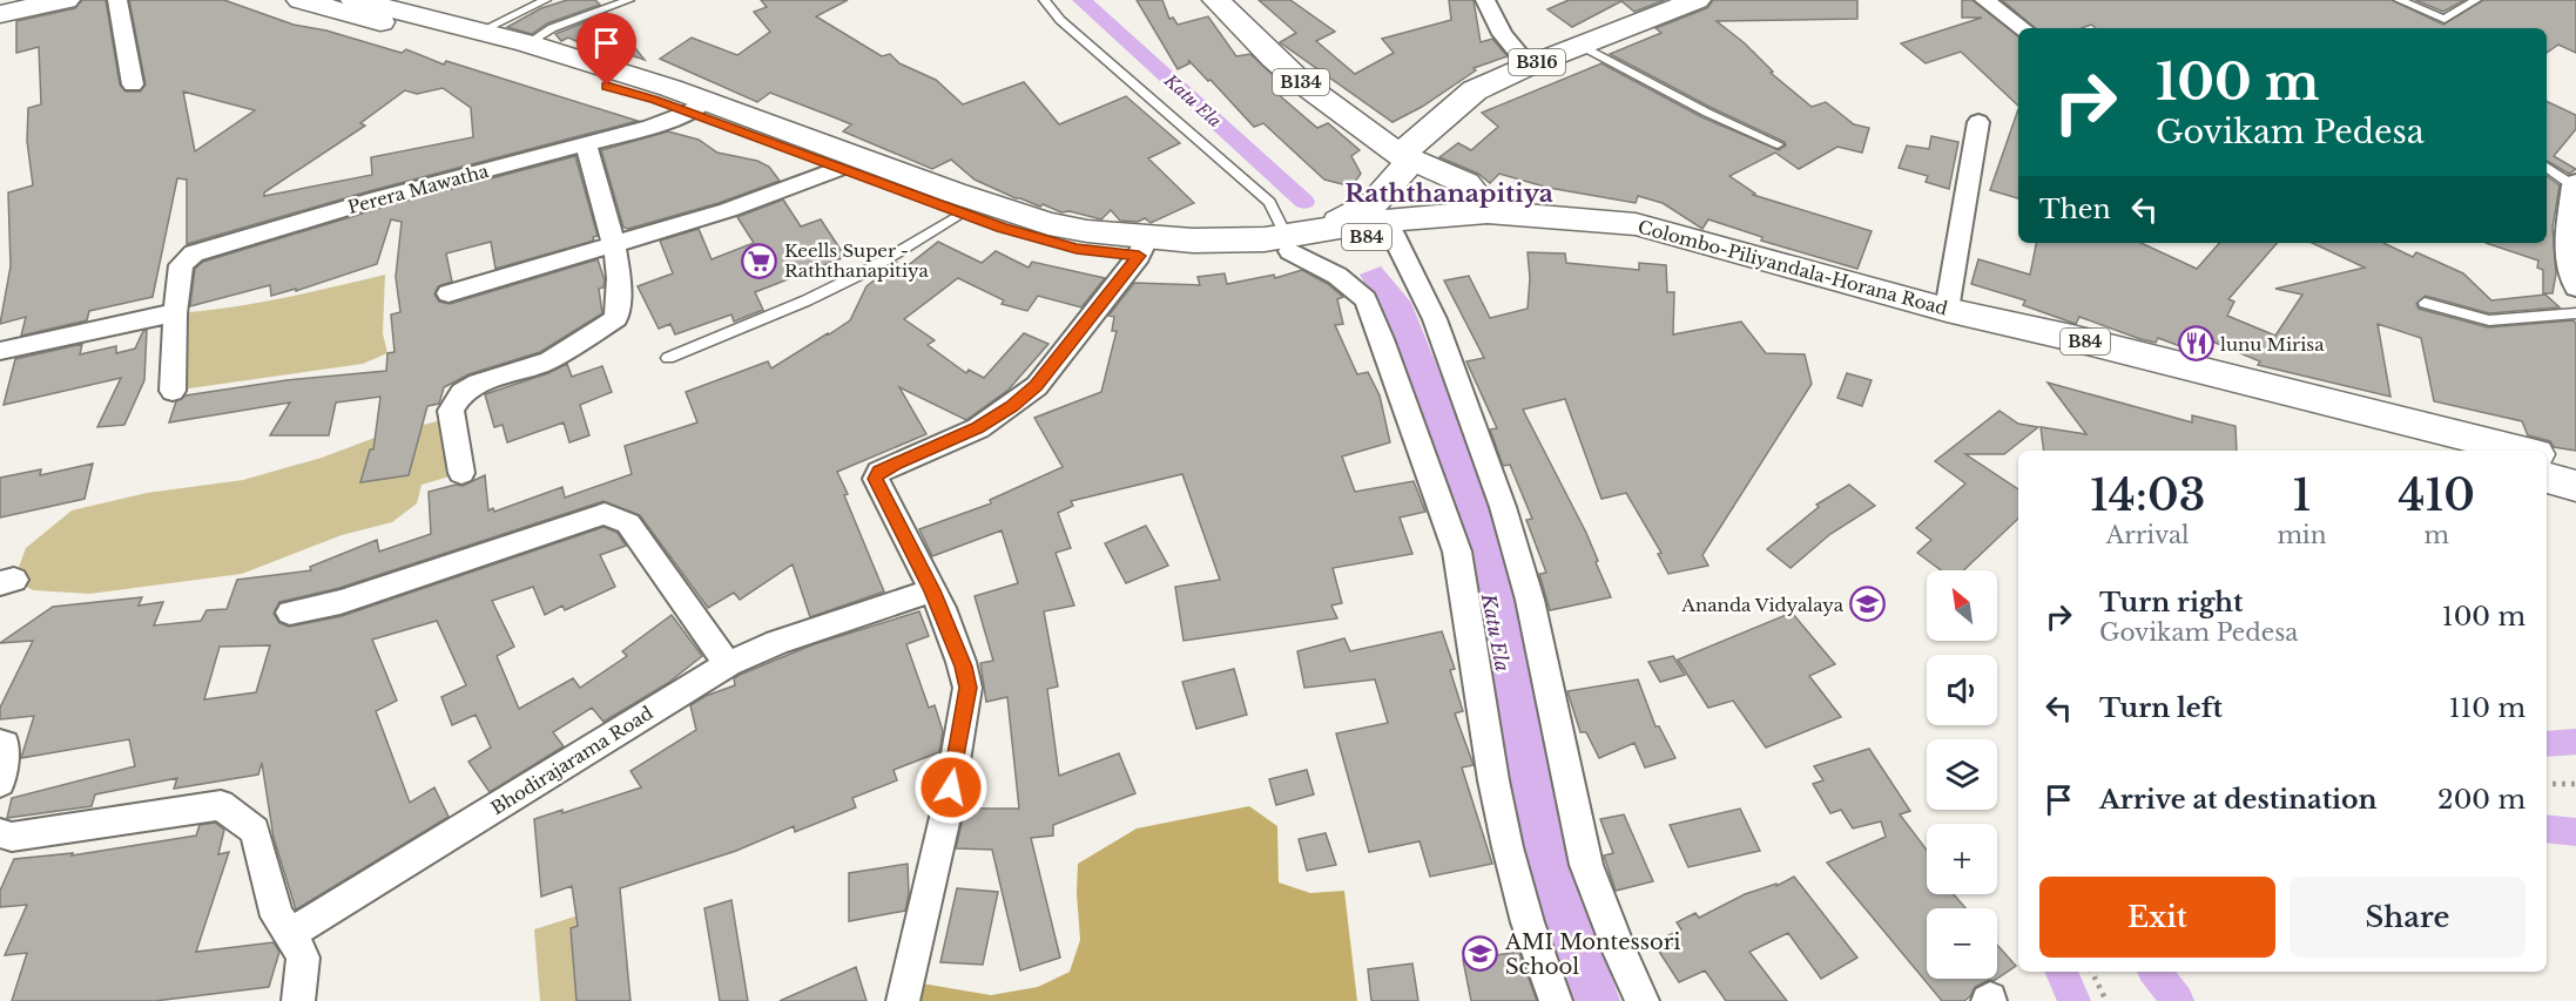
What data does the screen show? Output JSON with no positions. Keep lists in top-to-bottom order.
{
  "streets": {
    "main road": [
      "B316",
      "B134",
      "B84",
      "Colombo-Piliyandala-Horana Road"
    ],
    "street": ["Perera Mawatha", "Bhodirajarama Road"]
  },
  "crossings": [
    ["B316", "B134"],
    ["B134", "Colombo-Piliyandala-Horana Road"],
    ["Perera Mawatha", "Colombo-Piliyandala-Horana Road"]
  ],
  "districts": ["Raththanapitiya"],
  "water": ["Katu Ela"],
  "places": {
    "supermarket": ["Keells Super - Raththanapitiya"],
    "restaurant": ["lunu Mirisa"],
    "school or university": ["Ananda Vidyalaya", "AMI Montessori School"]
  },
  "north": "top left",
  "page": {
    "turn": ["100 m", "Govikam Pedesa"],
    "then": "Then",
    "eta": [
      "14:03",
      "Arrival",
      "1",
      "min",
      "410",
      "m"
    ],
    "map_buttons": ["+", "−"],
    "list": [
      {
        "name": "Turn right",
        "note": "Govikam Pedesa",
        "value": "100 m"
      },
      {
        "name": "Turn left",
        "value": "110 m"
      },
      {
        "name": "Arrive at destination",
        "value": "200 m"
      }
    ],
    "buttons": ["Exit", "Share"]
  }
}
